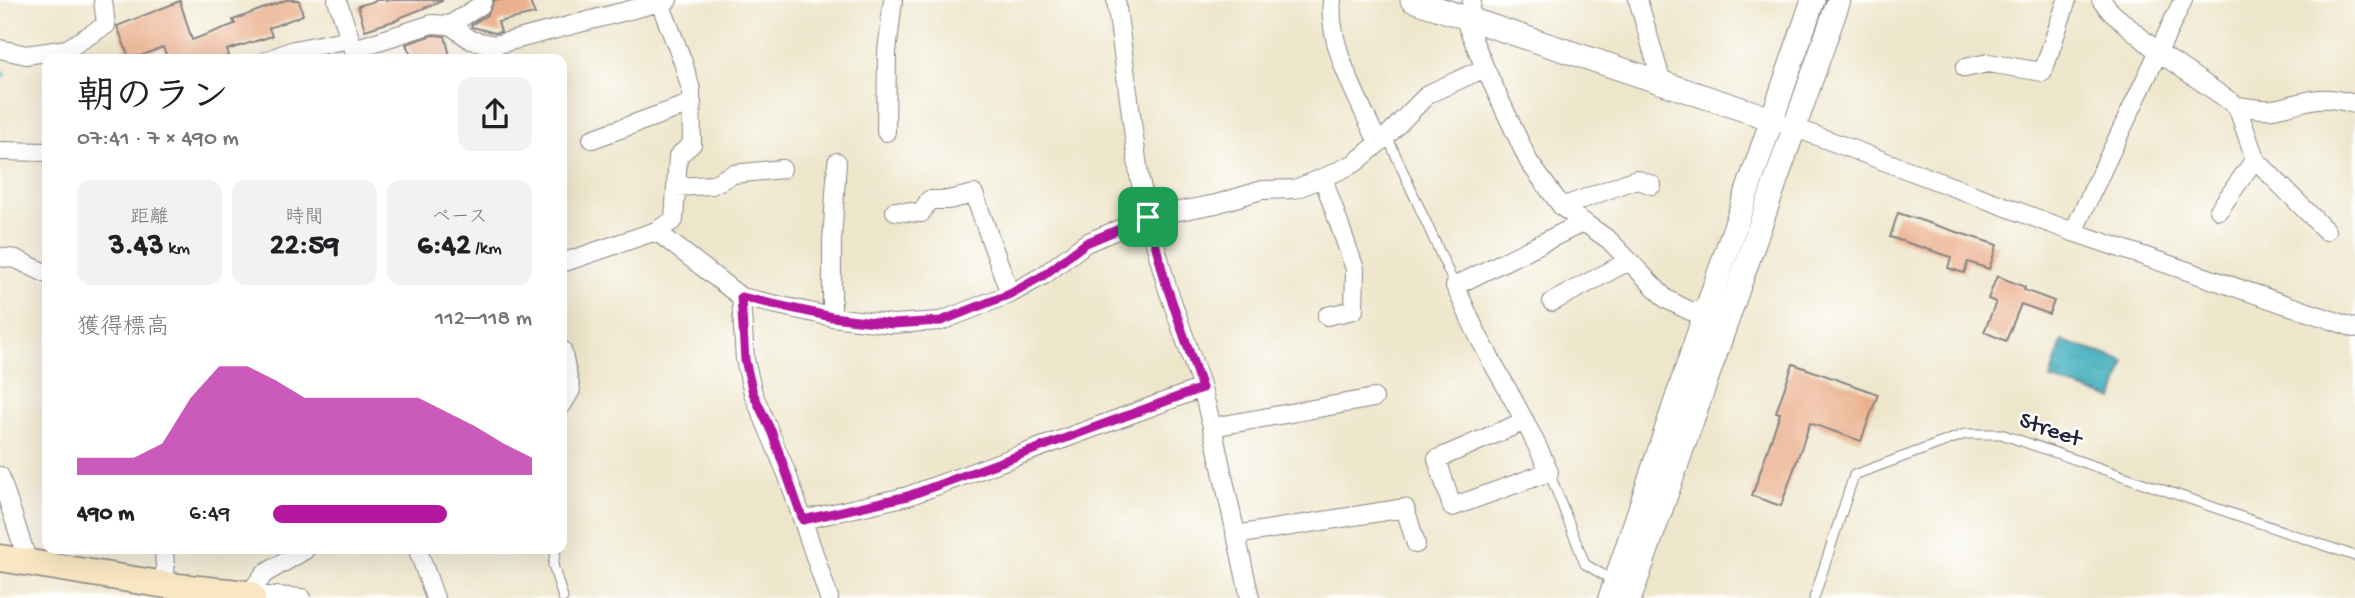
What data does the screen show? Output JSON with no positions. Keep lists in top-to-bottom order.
{
  "streets": {
    "lane": ["Street"]
  },
  "page": {
    "heading": ["朝のラン", "07:41 · 7 × 490 m"],
    "stats": [
      ["距離", "3.43 km"],
      ["時間", "22:59"],
      ["ペース", "6:42 /km"]
    ],
    "chart": ["獲得標高", "112–118 m"],
    "list": [
      {
        "name": "490 m",
        "note": "6:49"
      }
    ]
  }
}
